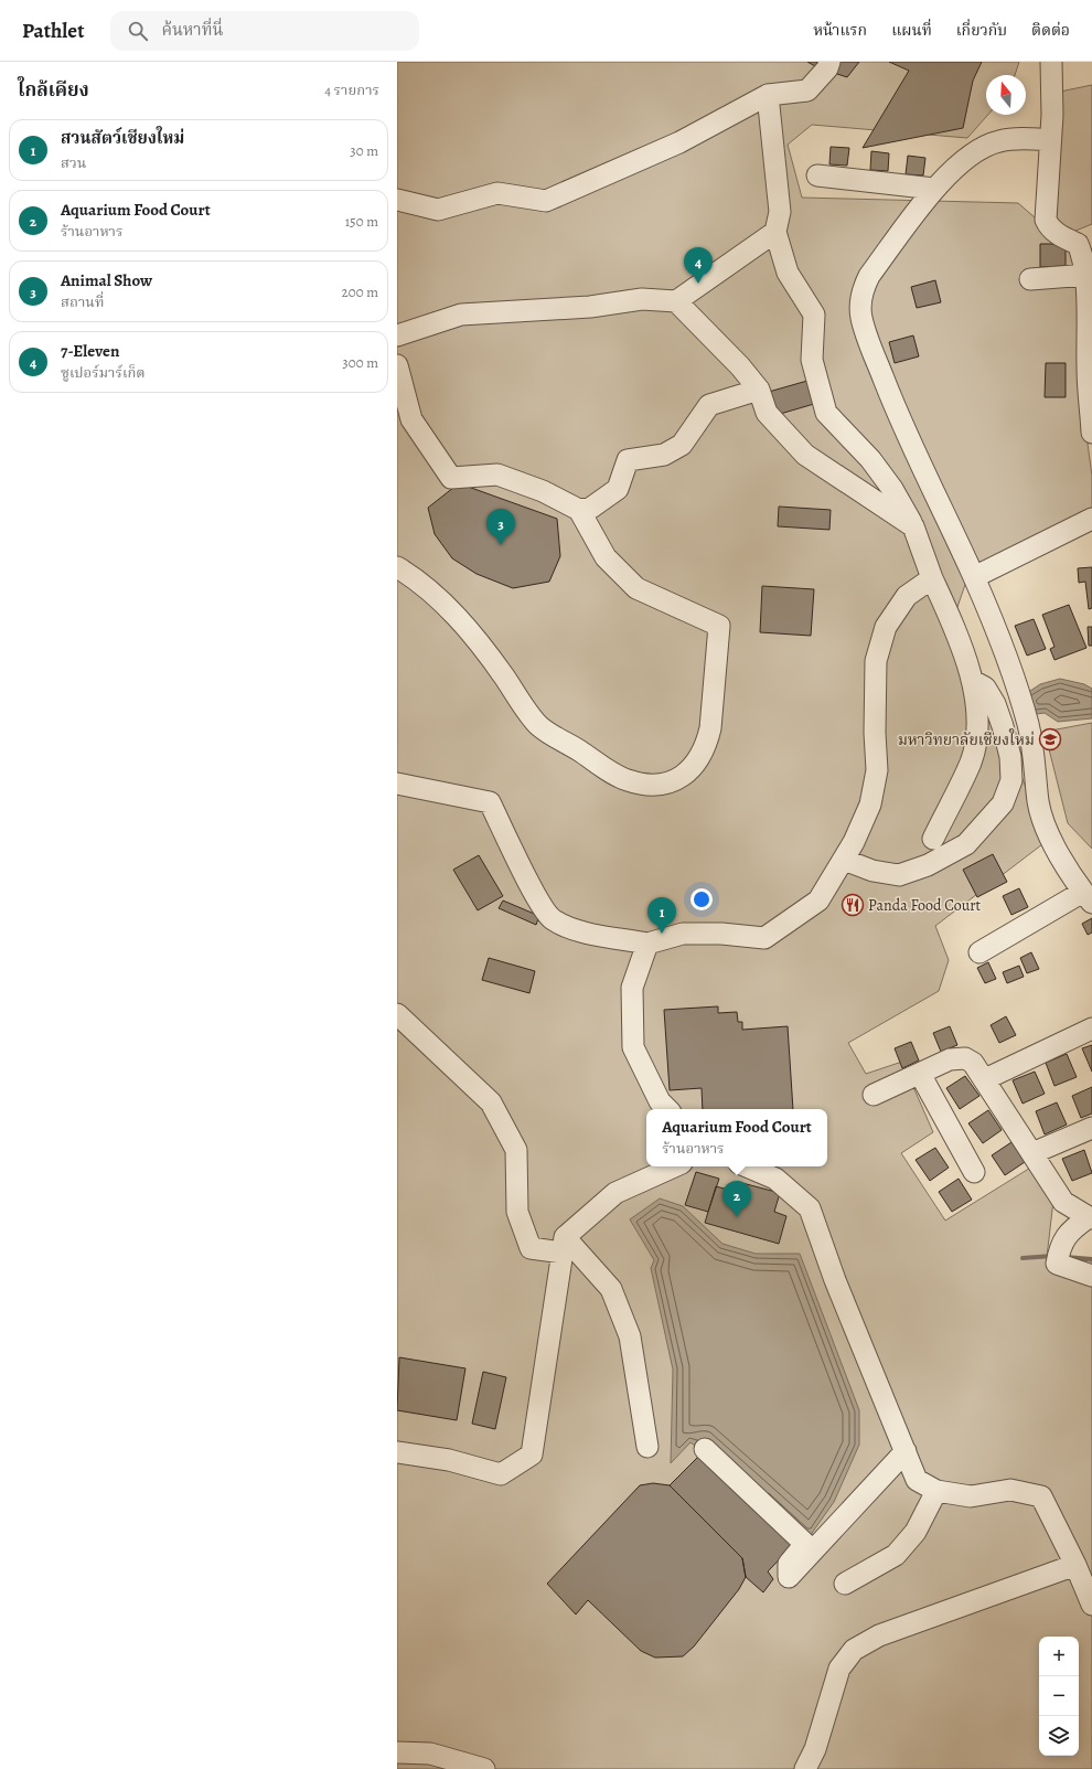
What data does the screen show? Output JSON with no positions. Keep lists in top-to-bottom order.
{
  "places": {
    "school or university": ["มหาวิทยาลัยเชียงใหม่"],
    "restaurant": ["Panda Food Court"]
  },
  "north": "top",
  "page": {
    "header": "Pathlet",
    "search": "ค้นหาที่นี่",
    "nav": [
      "หน้าแรก",
      "แผนที่",
      "เกี่ยวกับ",
      "ติดต่อ"
    ],
    "heading": ["ใกล้เคียง", "4 รายการ"],
    "list": [
      {
        "mark": "1",
        "name": "สวนสัตว์เชียงใหม่",
        "note": "สวน",
        "value": "30 m"
      },
      {
        "mark": "2",
        "name": "Aquarium Food Court",
        "note": "ร้านอาหาร",
        "value": "150 m"
      },
      {
        "mark": "3",
        "name": "Animal Show",
        "note": "สถานที่",
        "value": "200 m"
      },
      {
        "mark": "4",
        "name": "7-Eleven",
        "note": "ซูเปอร์มาร์เก็ต",
        "value": "300 m"
      }
    ],
    "pins": [
      "4",
      "3",
      "1",
      "2"
    ],
    "popup": ["Aquarium Food Court", "ร้านอาหาร"],
    "map_buttons": ["+", "−"]
  }
}
